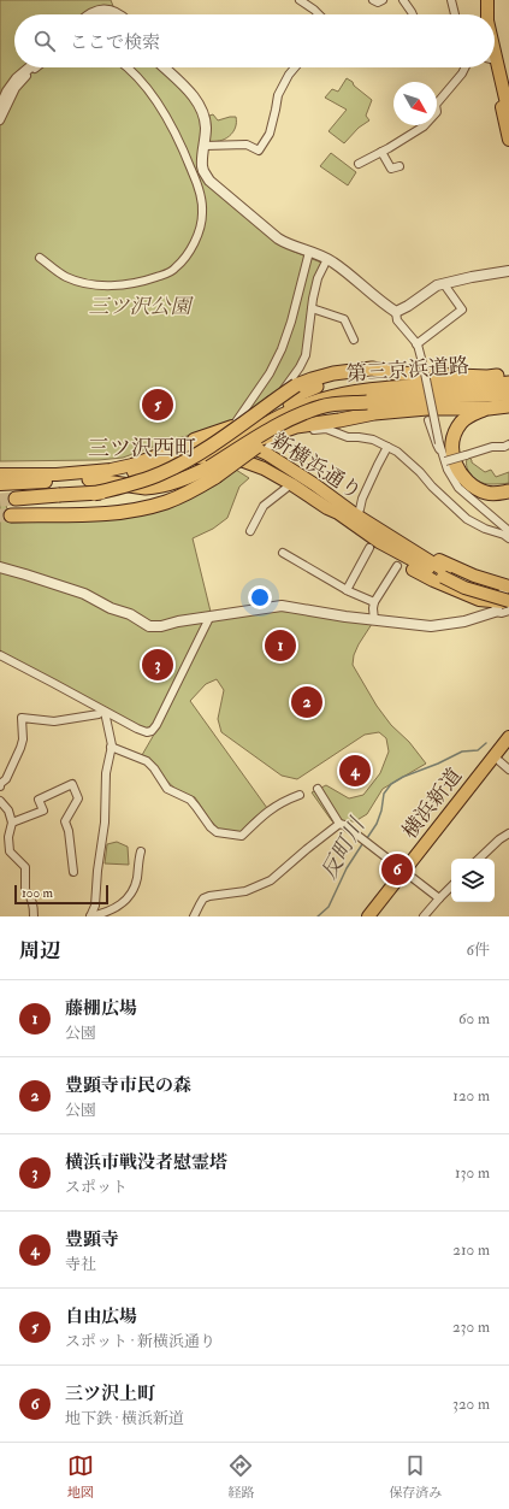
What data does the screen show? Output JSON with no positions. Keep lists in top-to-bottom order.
{
  "streets": {
    "highway": ["第三京浜道路"],
    "main road": ["新横浜通り", "横浜新道"]
  },
  "crossings": [
    ["第三京浜道路", "新横浜通り"]
  ],
  "districts": ["三ツ沢西町"],
  "water": ["反町川"],
  "parks": ["三ツ沢公園"],
  "scale_bar": "100 m",
  "north": "bottom right",
  "page": {
    "search": "ここで検索",
    "pins": [
      "5",
      "1",
      "3",
      "2",
      "4",
      "6"
    ],
    "scale": "100 m",
    "heading": ["周辺", "6件"],
    "list": [
      {
        "mark": "1",
        "name": "藤棚広場",
        "note": "公園",
        "value": "60 m"
      },
      {
        "mark": "2",
        "name": "豊顕寺市民の森",
        "note": "公園",
        "value": "120 m"
      },
      {
        "mark": "3",
        "name": "横浜市戦没者慰霊塔",
        "note": "スポット",
        "value": "130 m"
      },
      {
        "mark": "4",
        "name": "豊顕寺",
        "note": "寺社",
        "value": "210 m"
      },
      {
        "mark": "5",
        "name": "自由広場",
        "note": "スポット · 新横浜通り",
        "value": "230 m"
      },
      {
        "mark": "6",
        "name": "三ツ沢上町",
        "note": "地下鉄 · 横浜新道",
        "value": "320 m"
      }
    ],
    "nav": ["地図", "経路", "保存済み"]
  }
}
